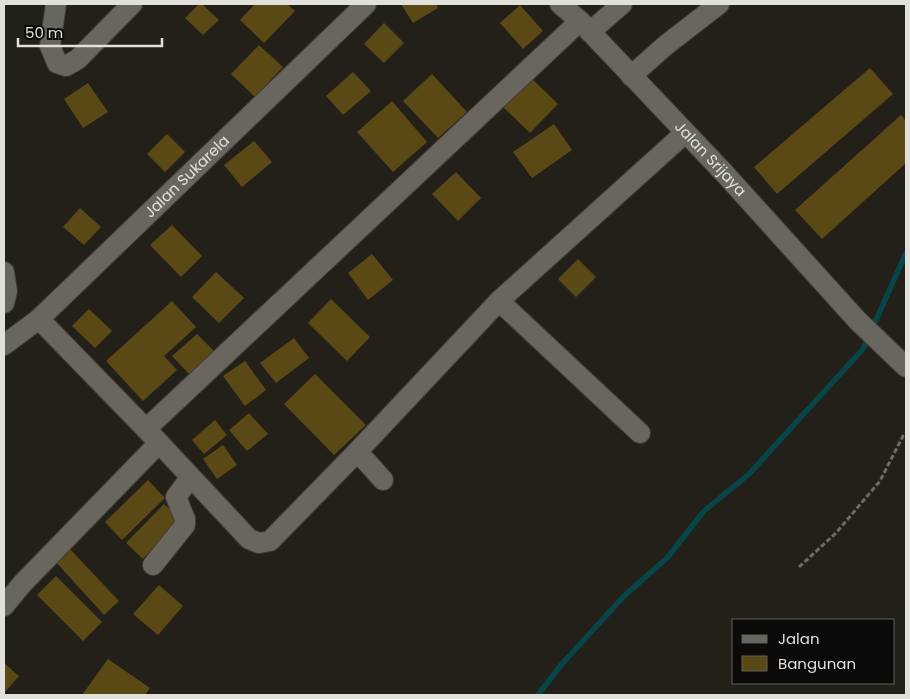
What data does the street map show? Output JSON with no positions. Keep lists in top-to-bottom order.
{
  "streets": {
    "street": ["Jalan Srijaya", "Jalan Sukarela"]
  },
  "legend": ["Jalan", "Bangunan"],
  "scale_bar": "50 m"
}
